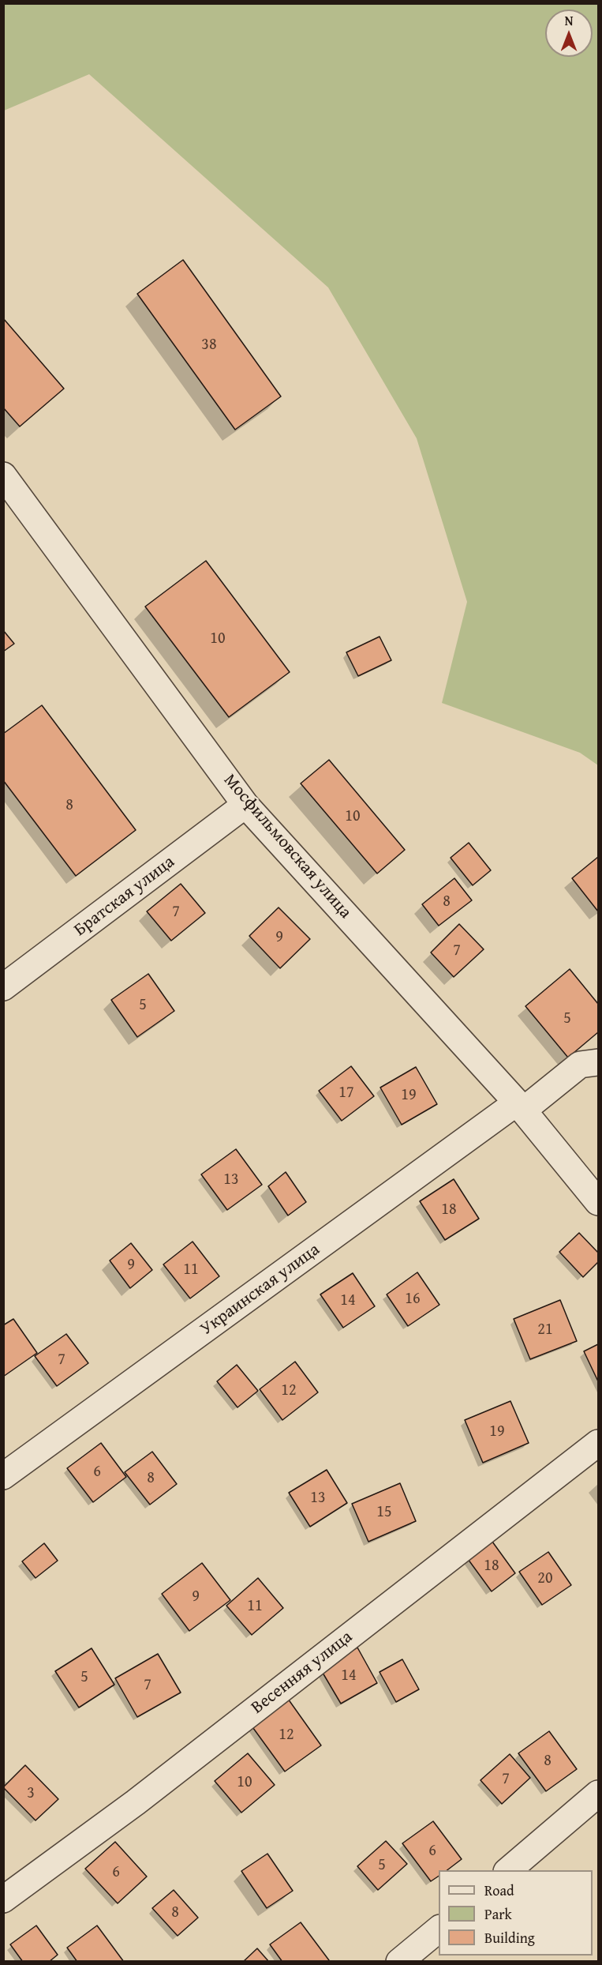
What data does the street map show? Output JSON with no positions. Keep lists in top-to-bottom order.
{
  "streets": {
    "street": [
      "Мосфильмовская улица",
      "Братская улица",
      "Украинская улица",
      "Весенняя улица"
    ]
  },
  "crossings": [
    ["Мосфильмовская улица", "Братская улица"],
    ["Мосфильмовская улица", "Украинская улица"]
  ],
  "house_numbers": [
    "38",
    "10",
    "8",
    "10",
    "8",
    "7",
    "9",
    "7",
    "5",
    "5",
    "17",
    "19",
    "13",
    "18",
    "9",
    "11",
    "16",
    "14",
    "21",
    "7",
    "12",
    "19",
    "6",
    "8",
    "13",
    "15",
    "18",
    "20",
    "9",
    "11",
    "14",
    "5",
    "7",
    "12",
    "8",
    "7",
    "10",
    "3",
    "6",
    "5",
    "6",
    "8"
  ],
  "legend": ["Road", "Park", "Building"],
  "north": "top"
}
